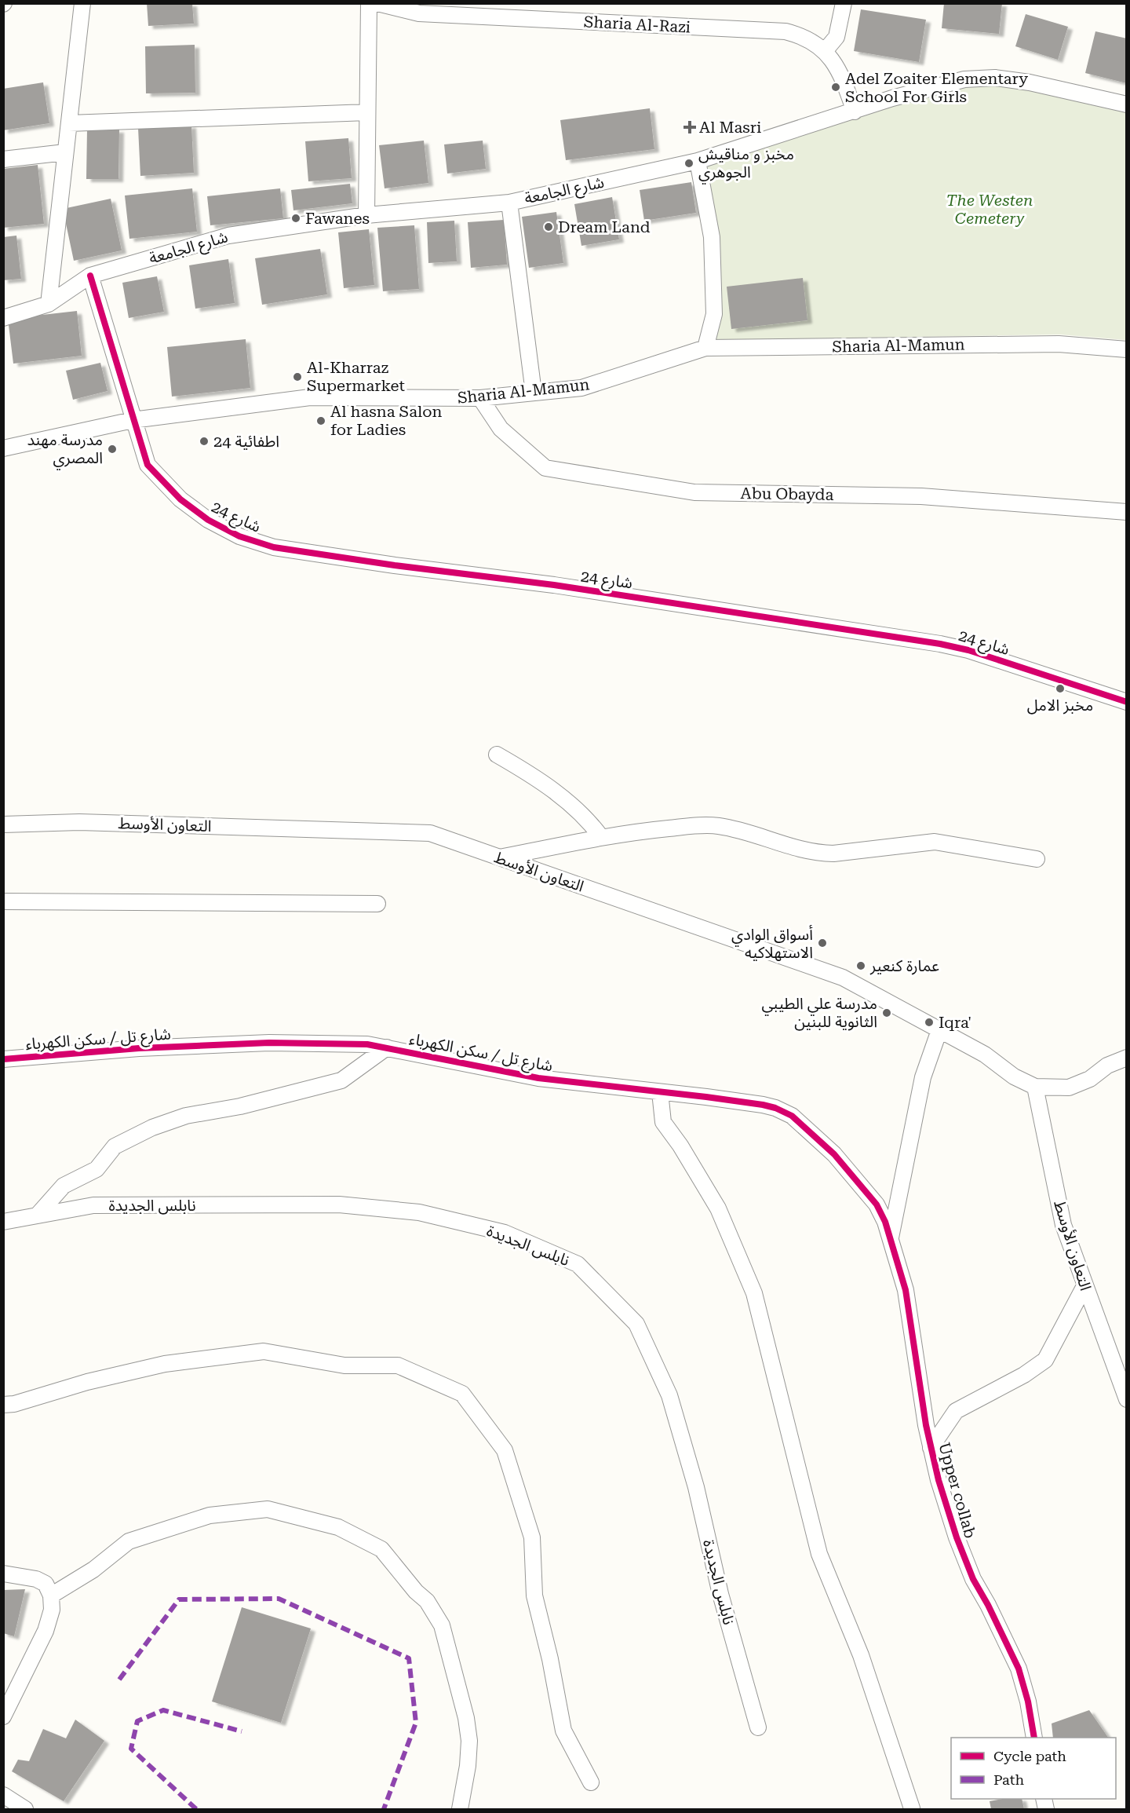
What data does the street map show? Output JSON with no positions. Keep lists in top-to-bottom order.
{
  "streets": {
    "street": [
      "Sharia Al-Razi",
      "شارع الجامعة",
      "Sharia Al-Mamun",
      "Abu Obayda",
      "شارع 24",
      "التعاون الأوسط",
      "شارع تل / سكن الكهرباء",
      "نابلس الجديدة",
      "Upper collab"
    ]
  },
  "crossings": [
    ["Sharia Al-Razi", "شارع الجامعة"],
    ["شارع الجامعة", "شارع 24"],
    ["Sharia Al-Mamun", "Abu Obayda"],
    ["Sharia Al-Mamun", "شارع 24"],
    ["شارع تل / سكن الكهرباء", "Upper collab"]
  ],
  "parks": ["The Westen Cemetery"],
  "places": {
    "other": [
      "Adel Zoaiter Elementary School For Girls",
      "مخبز و مناقيش الجوهري",
      "Fawanes",
      "Dream Land",
      "Al-Kharraz Supermarket",
      "Al hasna Salon for Ladies",
      "اطفائية 24",
      "مدرسة مهند المصري",
      "مخبز الامل",
      "أسواق الوادي الاستهلاكيه",
      "عمارة كنعير",
      "مدرسة علي الطيبي الثانوية للبنين",
      "Iqra'"
    ],
    "health": ["Al Masri"]
  },
  "legend": ["Cycle path", "Path"]
}
